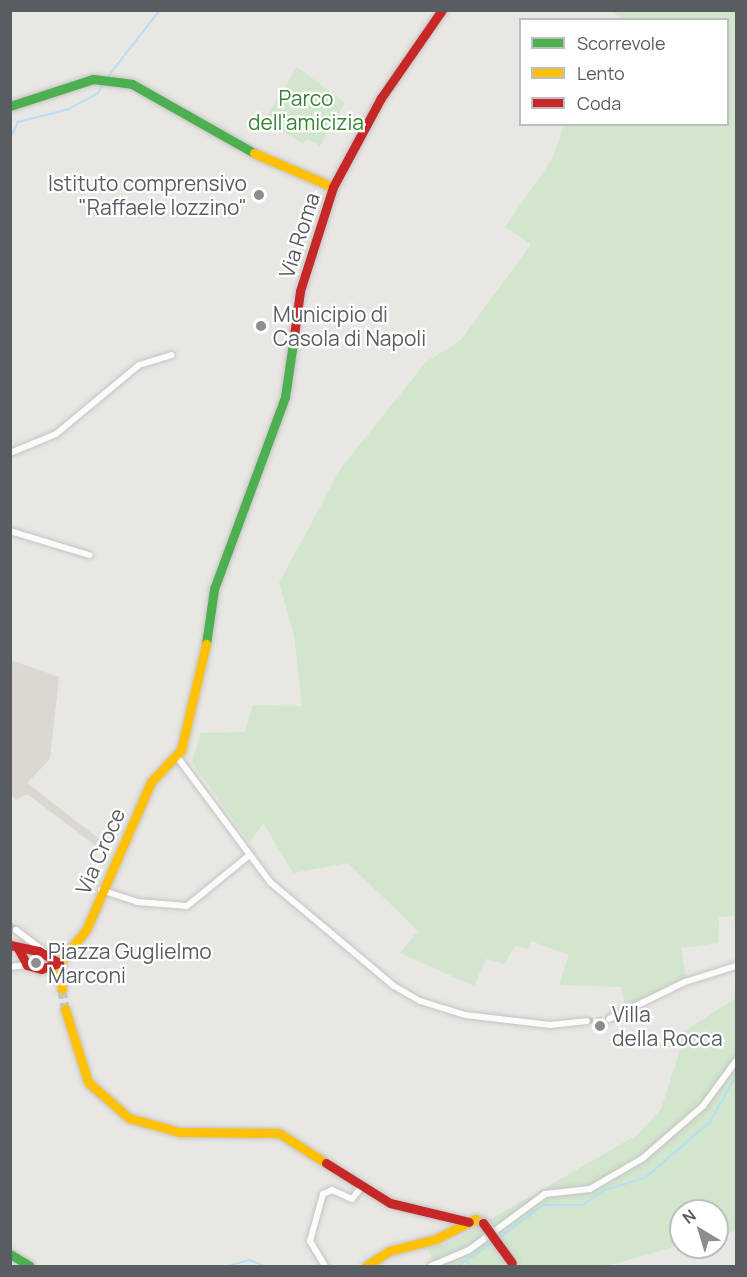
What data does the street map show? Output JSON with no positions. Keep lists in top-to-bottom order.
{
  "streets": {
    "street": ["Via Roma", "Via Croce"]
  },
  "crossings": [
    ["Via Roma", "Via Croce"]
  ],
  "parks": ["Parco dell'amicizia"],
  "places": [
    "Istituto comprensivo \"Raffaele Iozzino\"",
    "Municipio di Casola di Napoli",
    "Piazza Guglielmo Marconi",
    "Villa della Rocca"
  ],
  "legend": ["Scorrevole", "Lento", "Coda"],
  "north": "top left"
}
